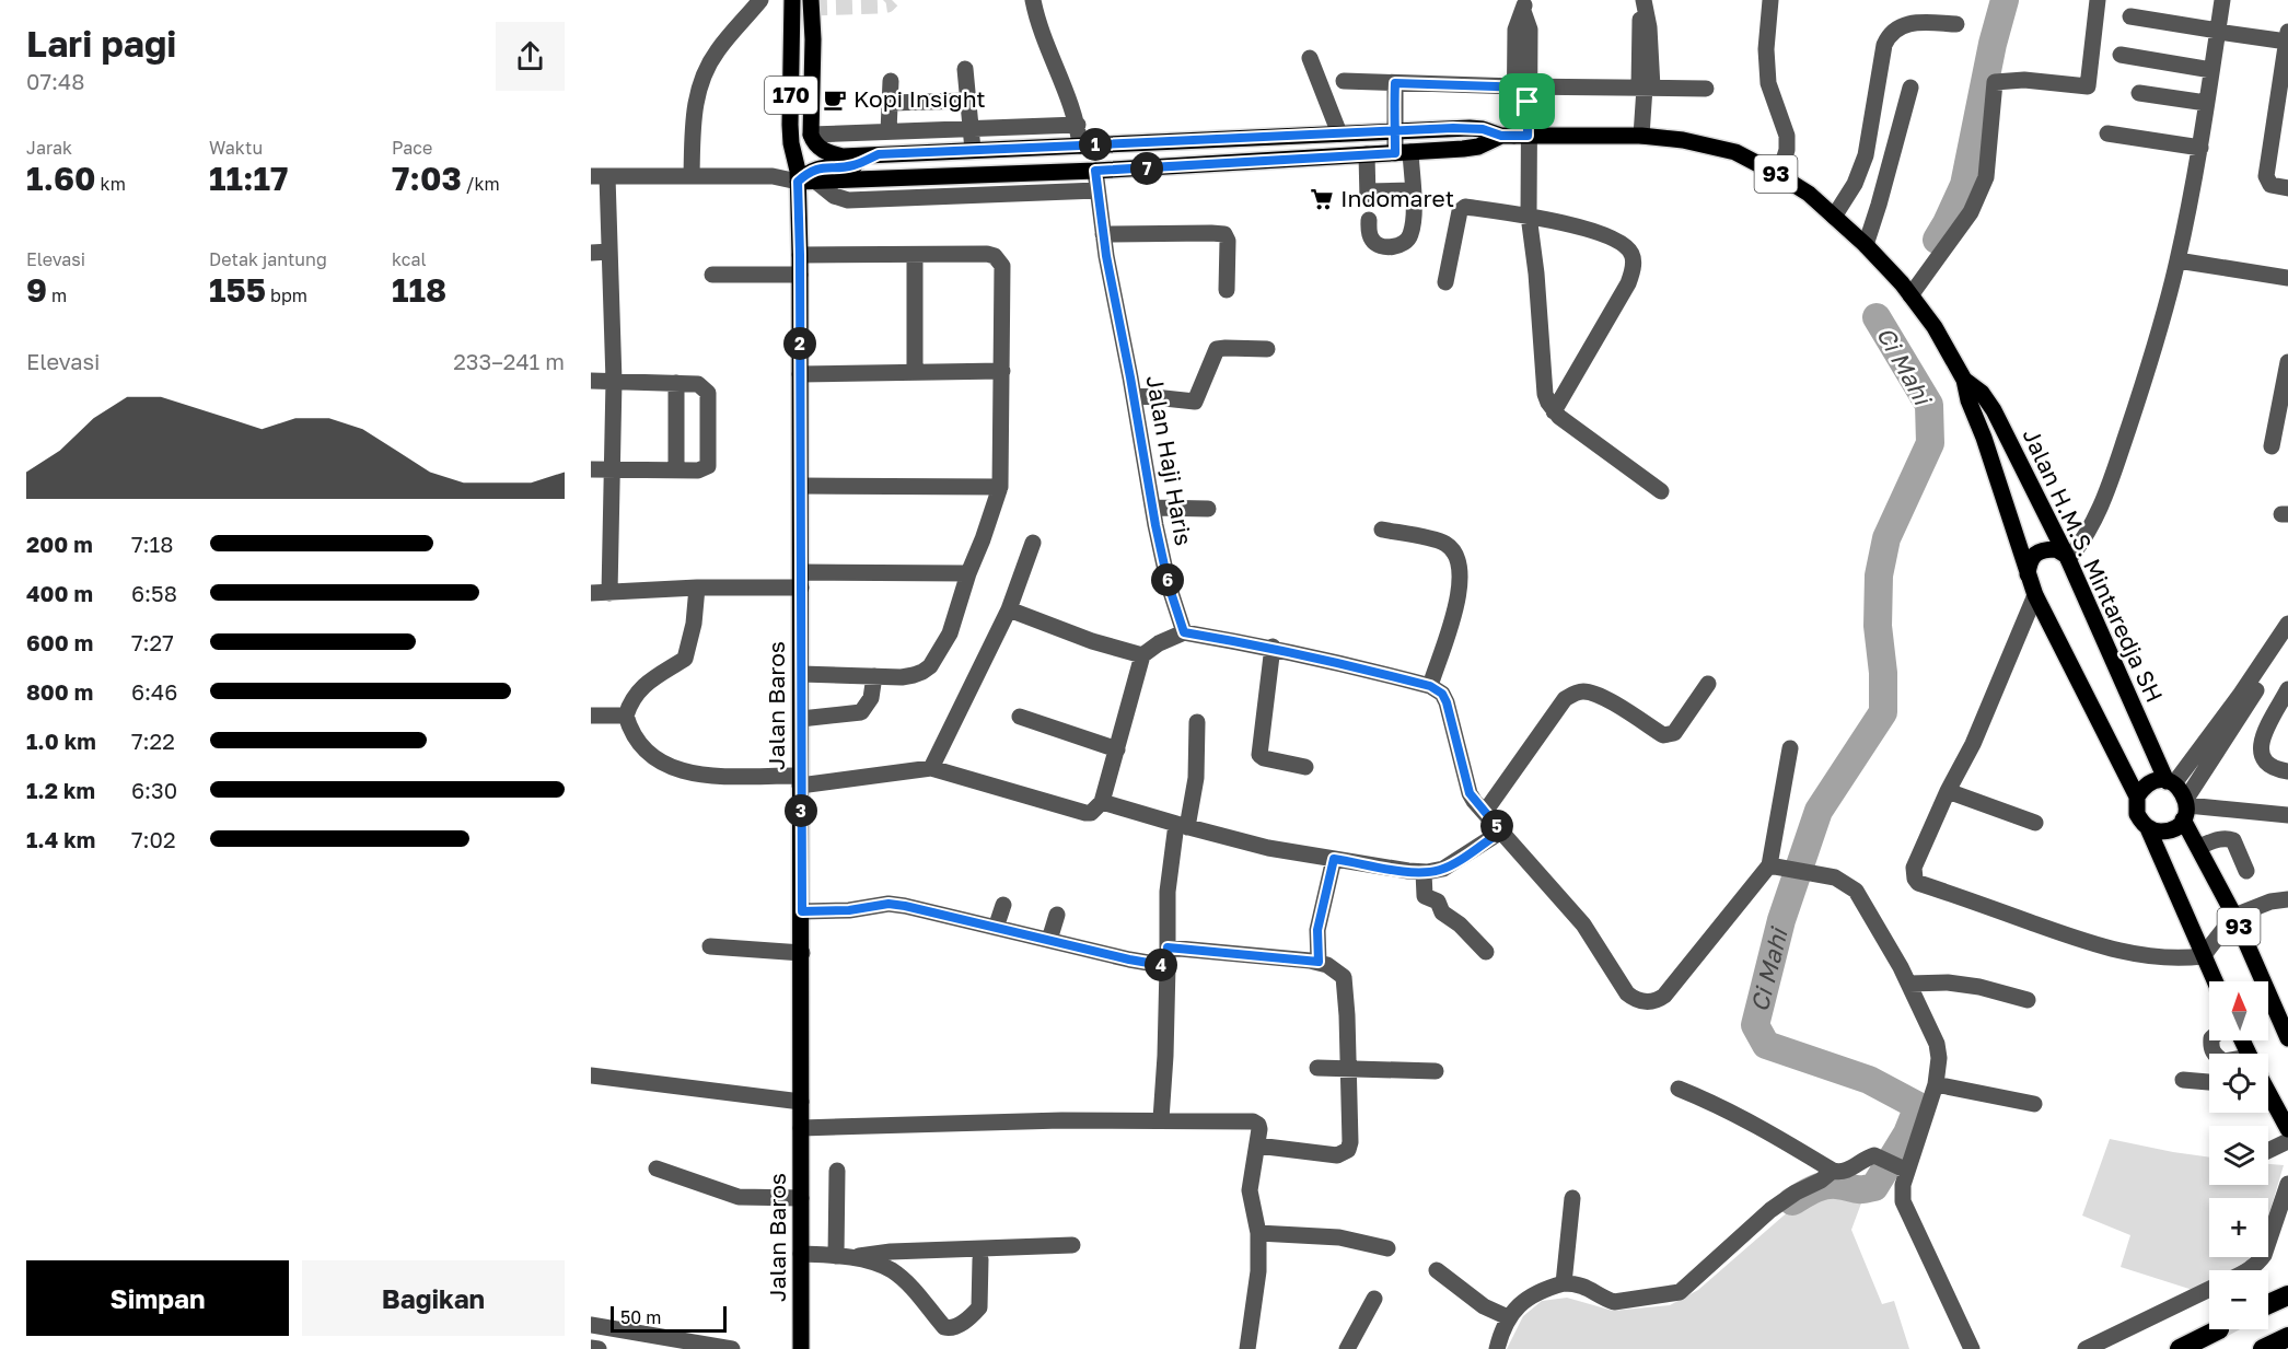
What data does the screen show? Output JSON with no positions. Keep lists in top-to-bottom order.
{
  "streets": {
    "main road": [
      "170",
      "93",
      "Jalan H.M.S. Mintaredja SH",
      "Jalan Baros"
    ],
    "street": ["Jalan Haji Haris"]
  },
  "crossings": [
    ["170", "Jalan H.M.S. Mintaredja SH"],
    ["170", "Jalan Baros"],
    ["Jalan Haji Haris", "Jalan H.M.S. Mintaredja SH"],
    ["Jalan H.M.S. Mintaredja SH", "Jalan Baros"]
  ],
  "water": ["Ci Mahi"],
  "places": {
    "cafe": ["Kopi Insight"],
    "supermarket": ["Indomaret"]
  },
  "scale_bar": "50 m",
  "north": "top",
  "page": {
    "heading": ["Lari pagi", "07:48"],
    "stats": [
      ["Jarak", "1.60 km"],
      ["Waktu", "11:17"],
      ["Pace", "7:03 /km"],
      ["Elevasi", "9 m"],
      ["Detak jantung", "155 bpm"],
      ["kcal", "118"]
    ],
    "pins": [
      "1",
      "7",
      "2",
      "6",
      "3",
      "5",
      "4"
    ],
    "chart": ["Elevasi", "233–241 m"],
    "list": [
      {
        "name": "200 m",
        "note": "7:18"
      },
      {
        "name": "400 m",
        "note": "6:58"
      },
      {
        "name": "600 m",
        "note": "7:27"
      },
      {
        "name": "800 m",
        "note": "6:46"
      },
      {
        "name": "1.0 km",
        "note": "7:22"
      },
      {
        "name": "1.2 km",
        "note": "6:30"
      },
      {
        "name": "1.4 km",
        "note": "7:02"
      }
    ],
    "map_buttons": ["+", "−"],
    "buttons": ["Simpan", "Bagikan"],
    "scale": "50 m"
  }
}
